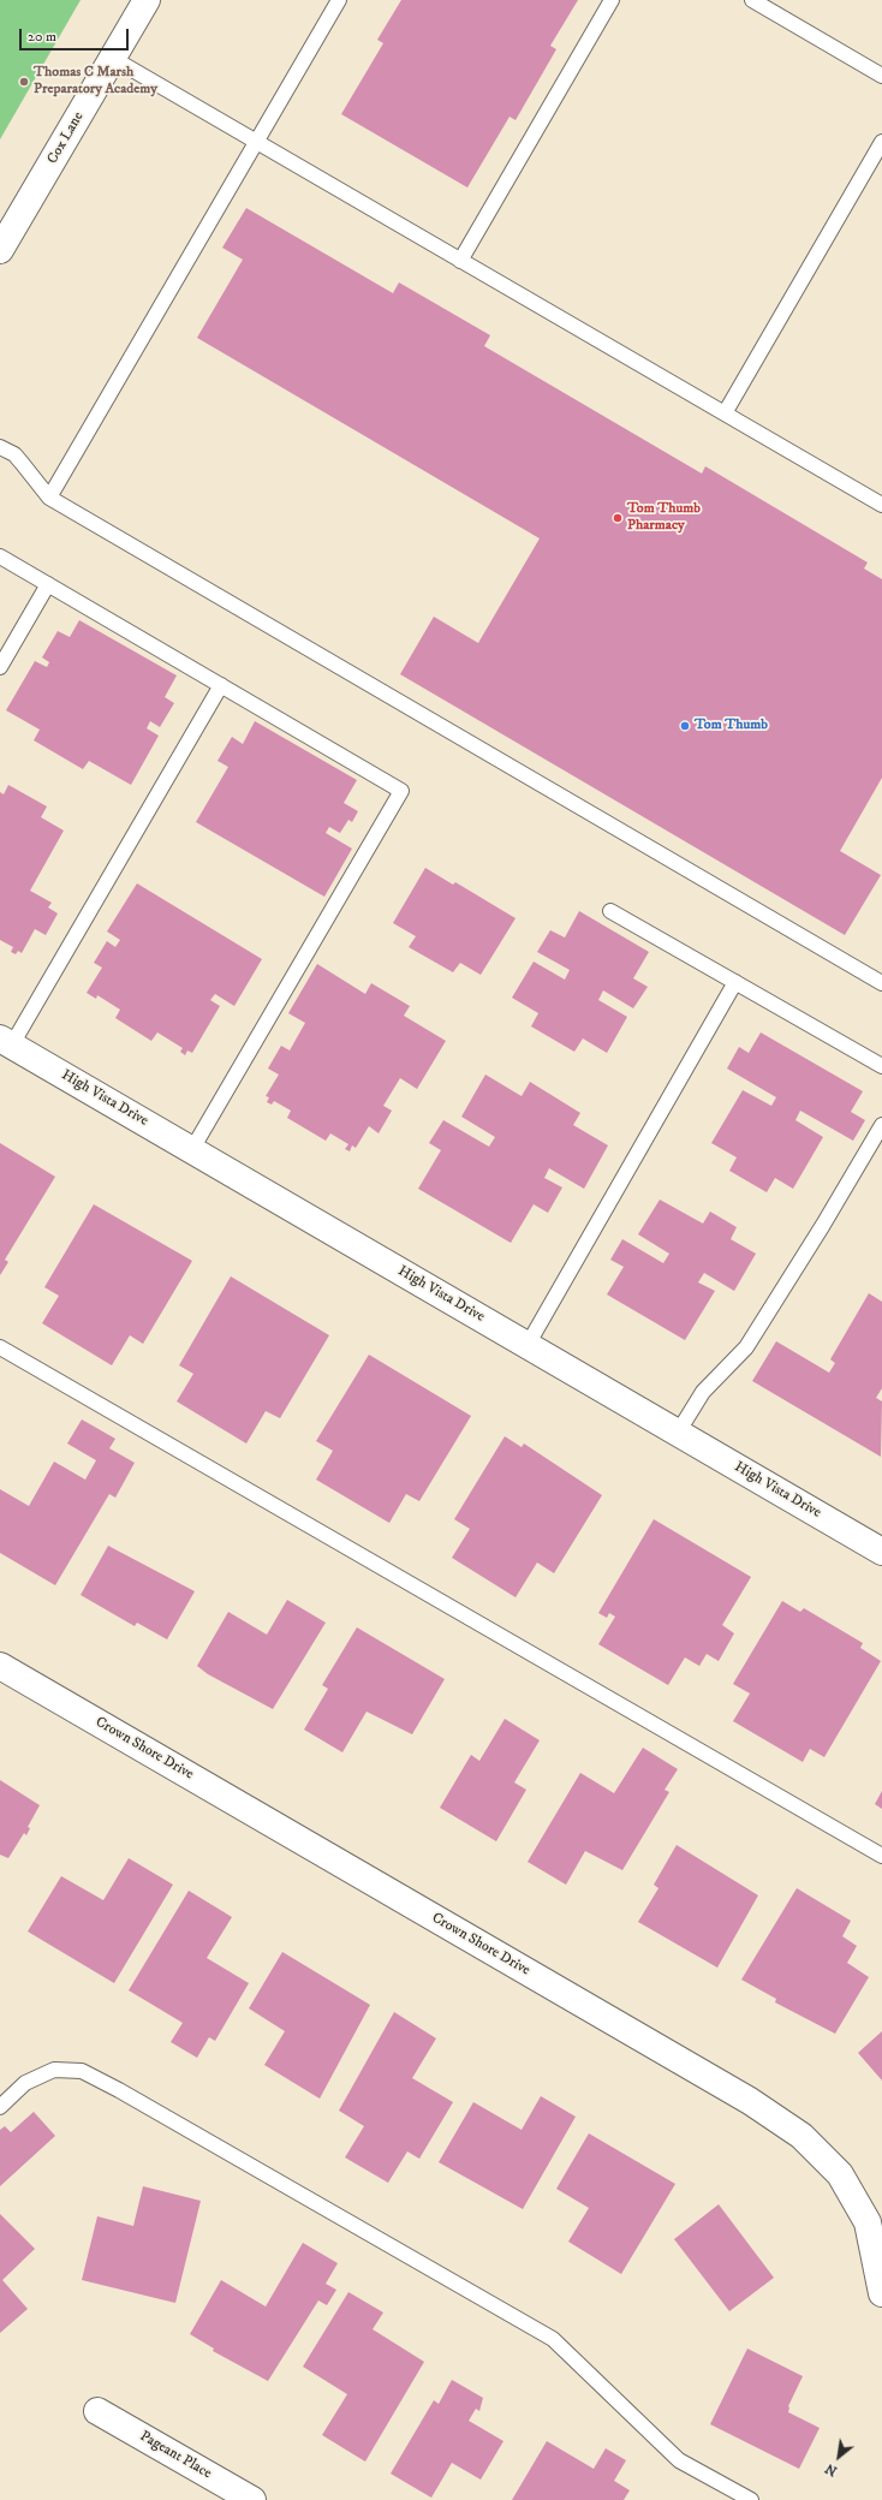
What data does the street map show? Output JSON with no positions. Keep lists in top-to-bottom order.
{
  "streets": {
    "street": [
      "Cox Lane",
      "High Vista Drive",
      "Crown Shore Drive",
      "Pageant Place"
    ]
  },
  "places": ["Thomas C Marsh Preparatory Academy", "Tom Thumb Pharmacy", "Tom Thumb"],
  "scale_bar": "20 m",
  "north": "bottom left"
}
